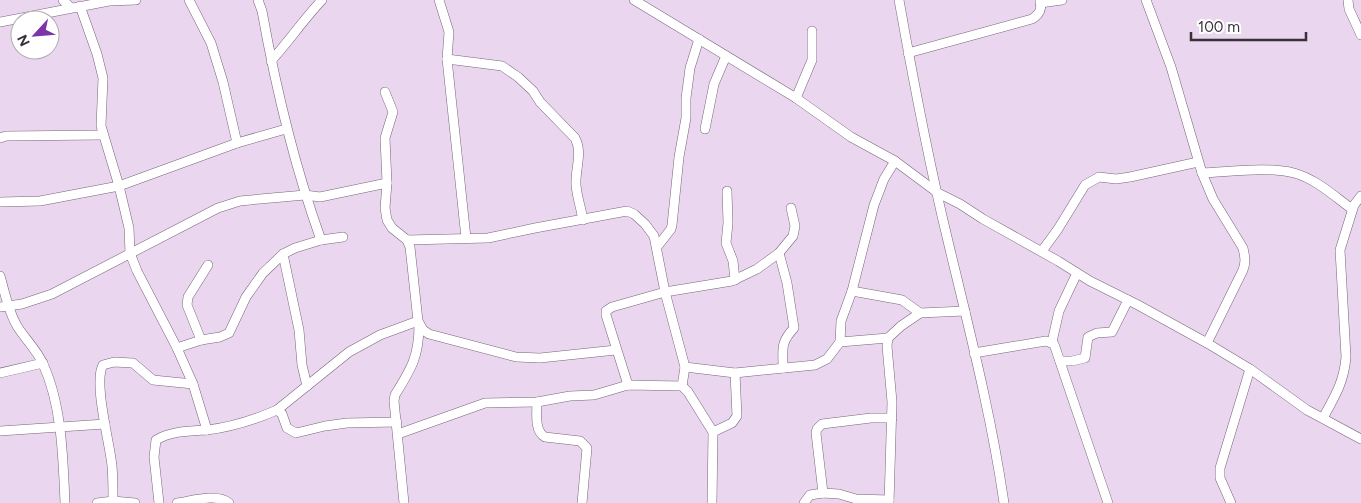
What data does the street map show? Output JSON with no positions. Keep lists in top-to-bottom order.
{
  "scale_bar": "100 m",
  "north": "bottom left"
}
